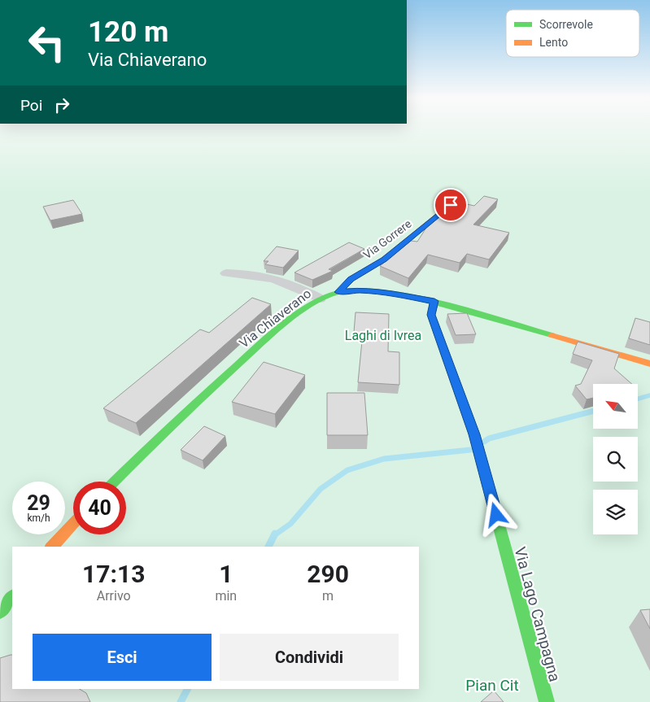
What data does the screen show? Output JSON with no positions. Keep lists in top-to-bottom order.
{
  "streets": {
    "street": ["Via Gorrere", "Via Chiaverano", "Via Lago Campagna"]
  },
  "crossings": [
    ["Via Gorrere", "Via Chiaverano"],
    ["Via Chiaverano", "Via Lago Campagna"]
  ],
  "parks": ["Laghi di Ivrea", "Pian Cit"],
  "legend": ["Scorrevole", "Lento"],
  "north": "top left",
  "page": {
    "turn": ["120 m", "Via Chiaverano"],
    "then": "Poi",
    "speed": "29 km/h",
    "limit": "40",
    "eta": [
      "17:13",
      "Arrivo",
      "1",
      "min",
      "290",
      "m"
    ],
    "buttons": ["Esci", "Condividi"]
  }
}
